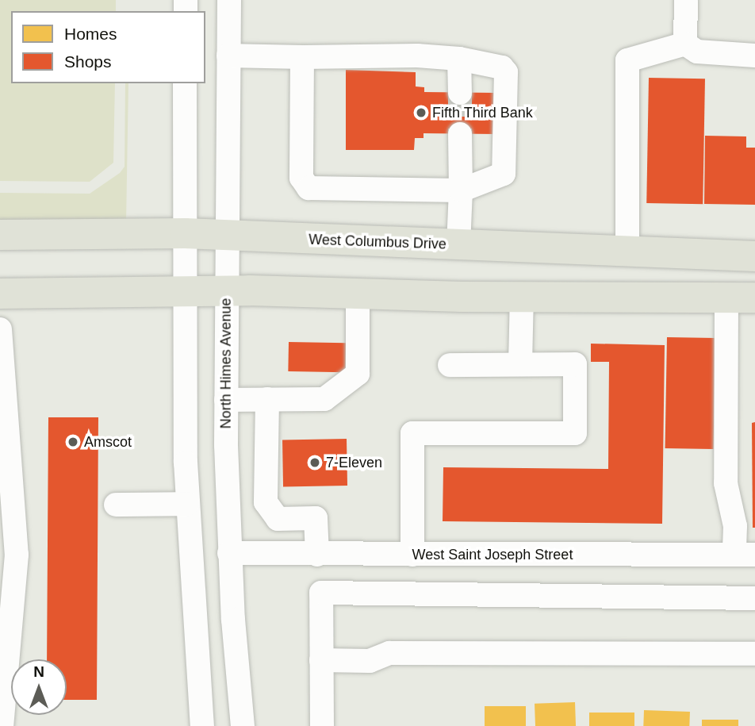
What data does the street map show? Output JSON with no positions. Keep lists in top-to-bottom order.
{
  "streets": {
    "main road": ["West Columbus Drive"],
    "street": ["North Himes Avenue", "West Saint Joseph Street"]
  },
  "crossings": [
    ["West Columbus Drive", "North Himes Avenue"],
    ["North Himes Avenue", "West Saint Joseph Street"]
  ],
  "places": ["Fifth Third Bank", "Amscot", "7-Eleven"],
  "legend": ["Homes", "Shops"],
  "north": "top"
}
